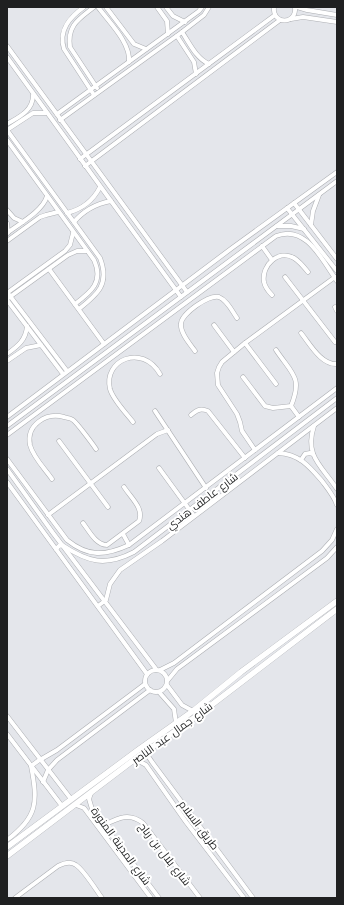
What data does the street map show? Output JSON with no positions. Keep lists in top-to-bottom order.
{
  "streets": {
    "main road": ["شارع جمال عبد الناصر"],
    "street": [
      "شارع عاطف هندي",
      "طريق السلام",
      "شارع المدينة المنورة",
      "شارع بلال بن رباح"
    ]
  },
  "crossings": [
    ["شارع جمال عبد الناصر", "طريق السلام"],
    ["شارع جمال عبد الناصر", "شارع المدينة المنورة"],
    ["شارع المدينة المنورة", "شارع بلال بن رباح"]
  ]
}
